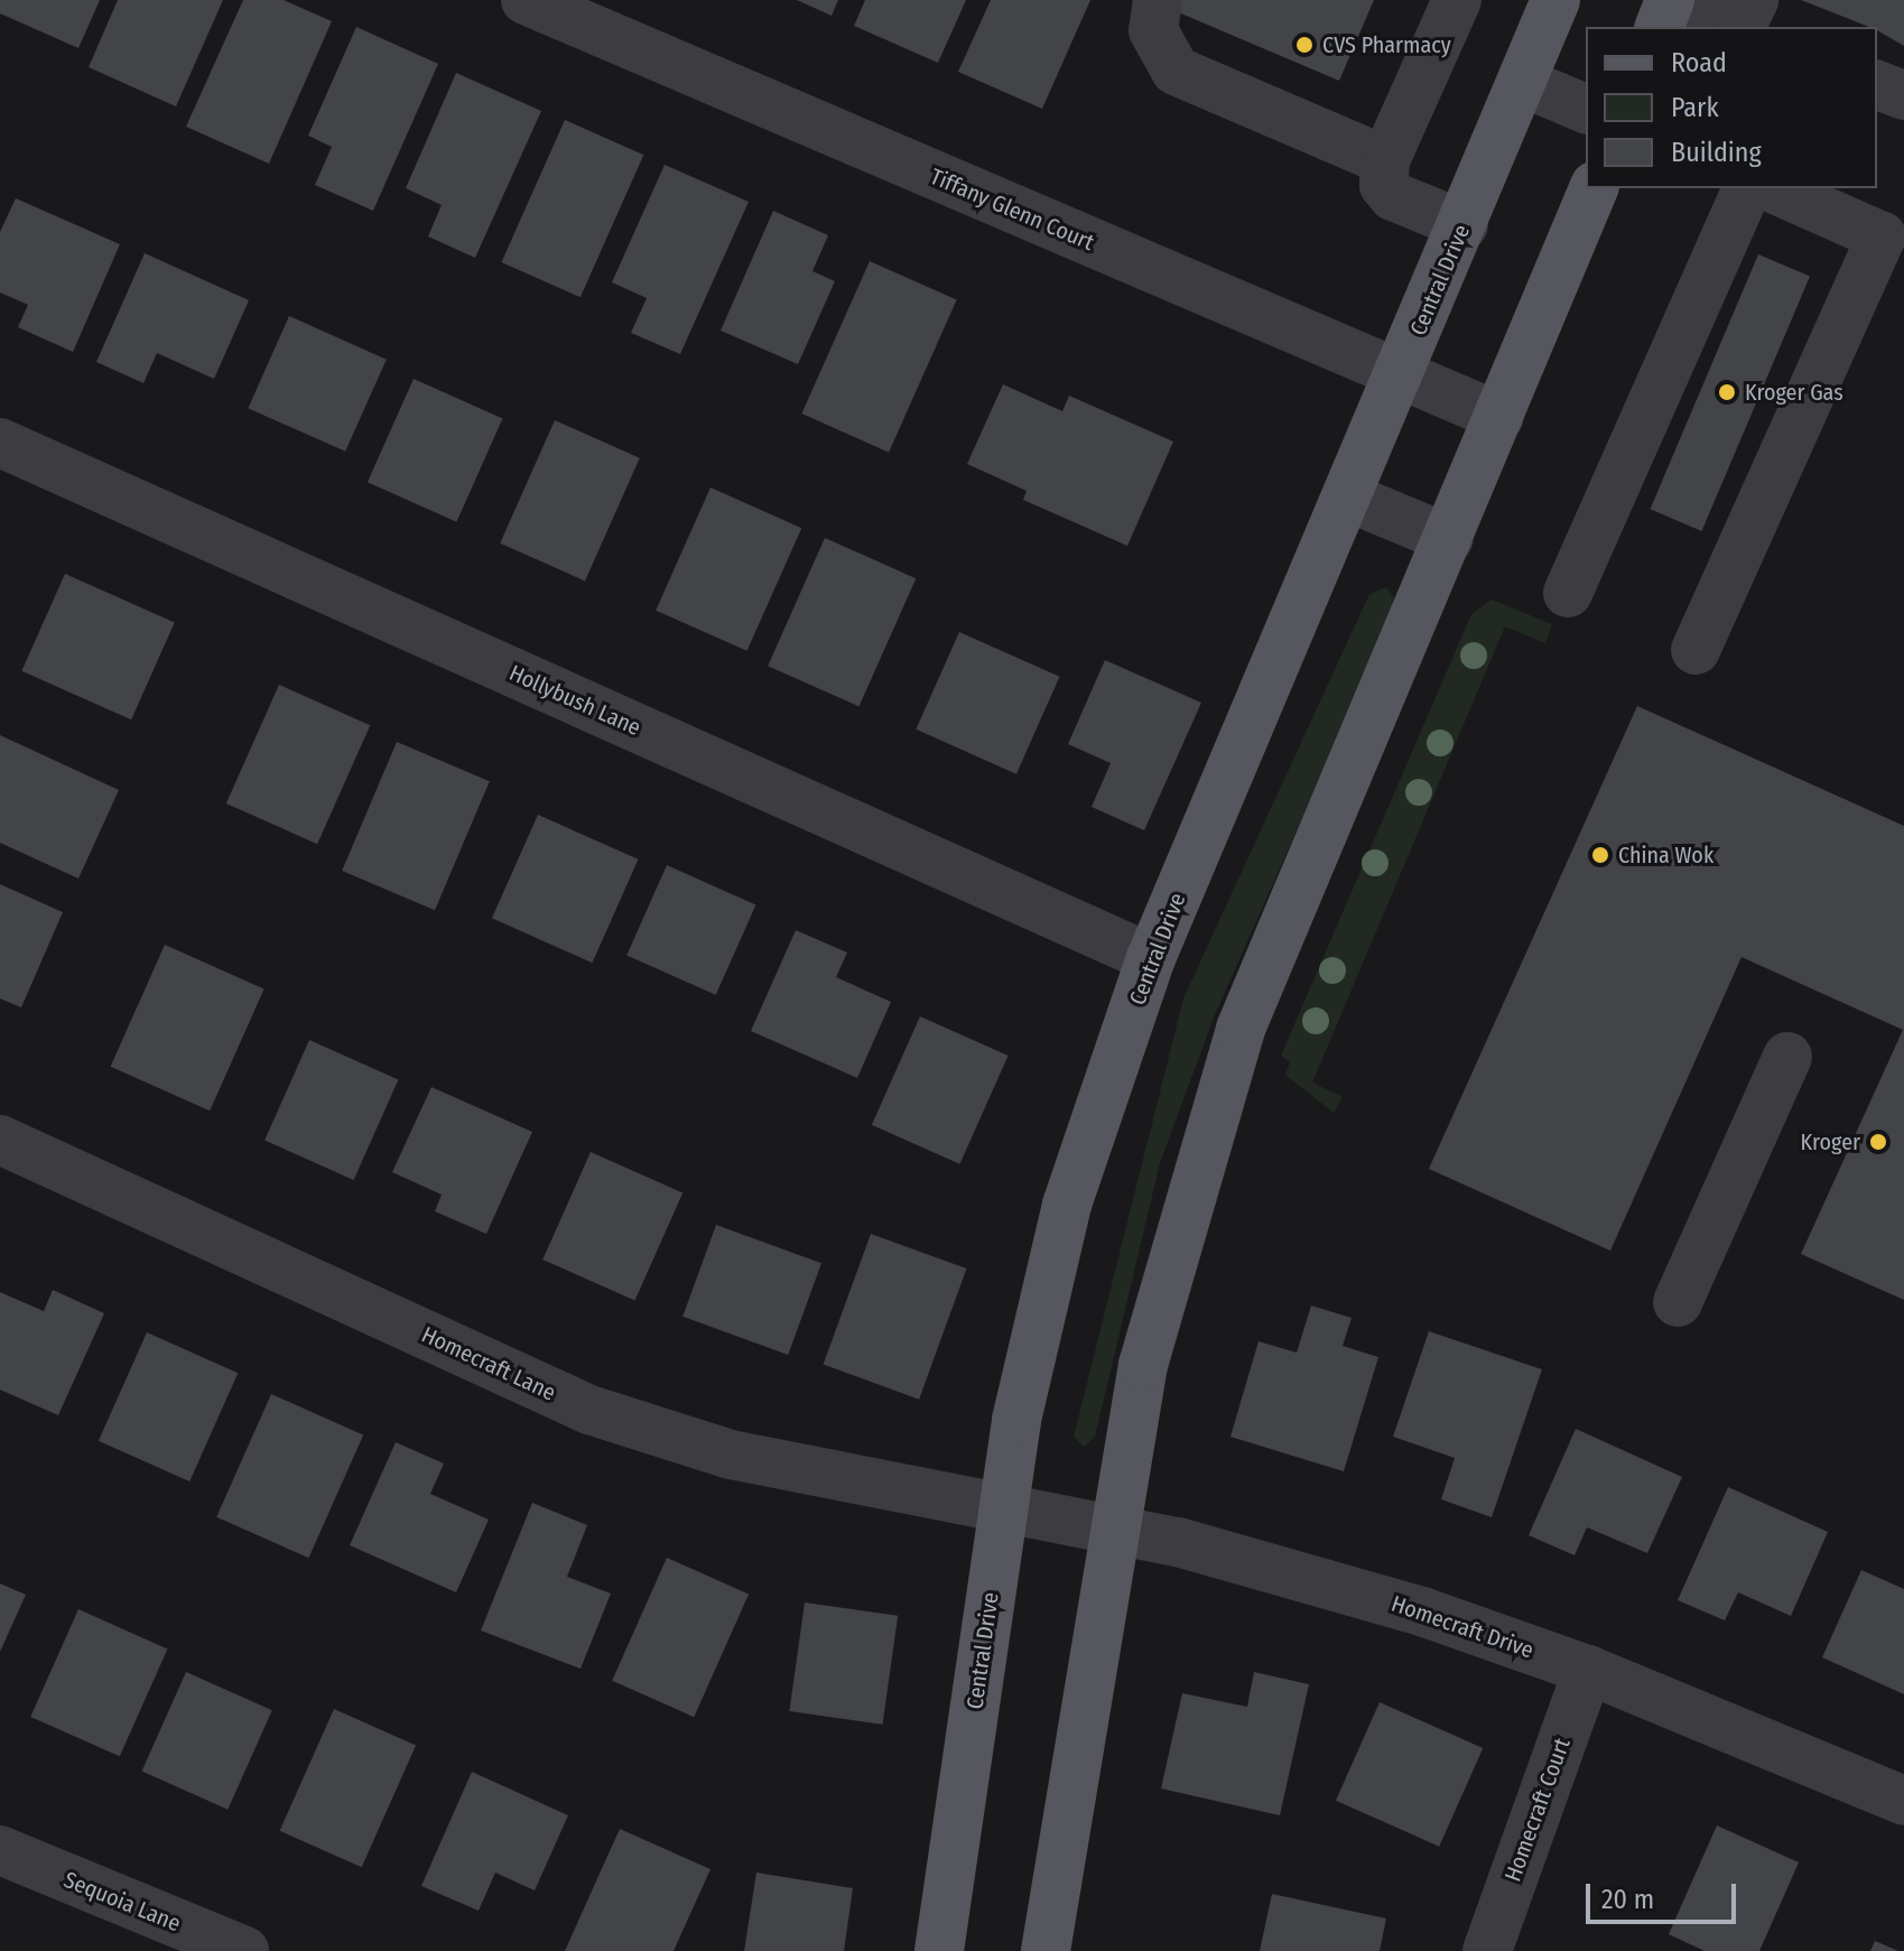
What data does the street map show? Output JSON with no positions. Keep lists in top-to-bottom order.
{
  "streets": {
    "main road": ["Central Drive"],
    "street": [
      "Tiffany Glenn Court",
      "Hollybush Lane",
      "Homecraft Lane",
      "Homecraft Drive",
      "Homecraft Court",
      "Sequoia Lane"
    ]
  },
  "crossings": [
    ["Tiffany Glenn Court", "Central Drive"],
    ["Central Drive", "Hollybush Lane"],
    ["Central Drive", "Homecraft Lane"],
    ["Central Drive", "Homecraft Drive"],
    ["Homecraft Lane", "Homecraft Drive"],
    ["Homecraft Drive", "Homecraft Court"]
  ],
  "places": [
    "CVS Pharmacy",
    "Kroger Gas",
    "China Wok",
    "Kroger"
  ],
  "legend": ["Road", "Park", "Building"],
  "scale_bar": "20 m"
}
